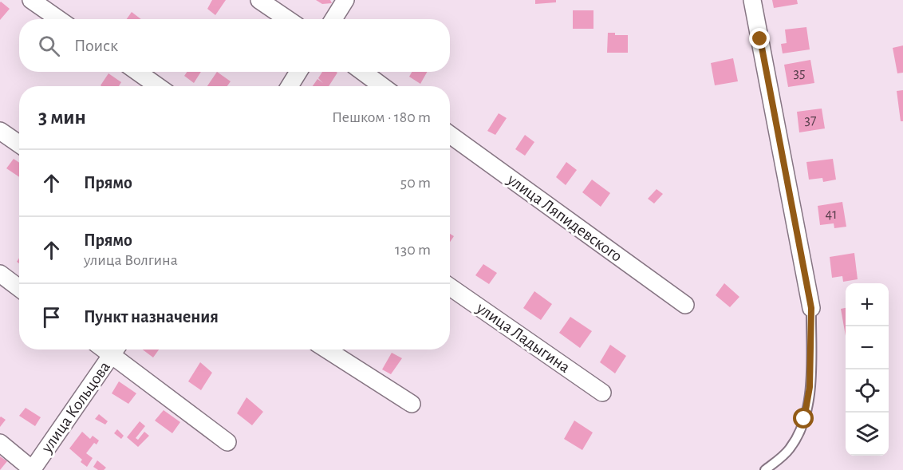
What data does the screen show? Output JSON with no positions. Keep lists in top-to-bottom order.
{
  "streets": {
    "street": ["улица Ляпидевского", "улица Ладыгина", "улица Кольцова"]
  },
  "house_numbers": ["35", "37", "41"],
  "page": {
    "search": "Поиск",
    "heading": ["3 мин", "Пешком · 180 m"],
    "list": [
      ["Прямо", "50 m"],
      ["Прямо", "улица Волгина", "130 m"],
      "Пункт назначения"
    ],
    "map_buttons": ["+", "−"]
  }
}
